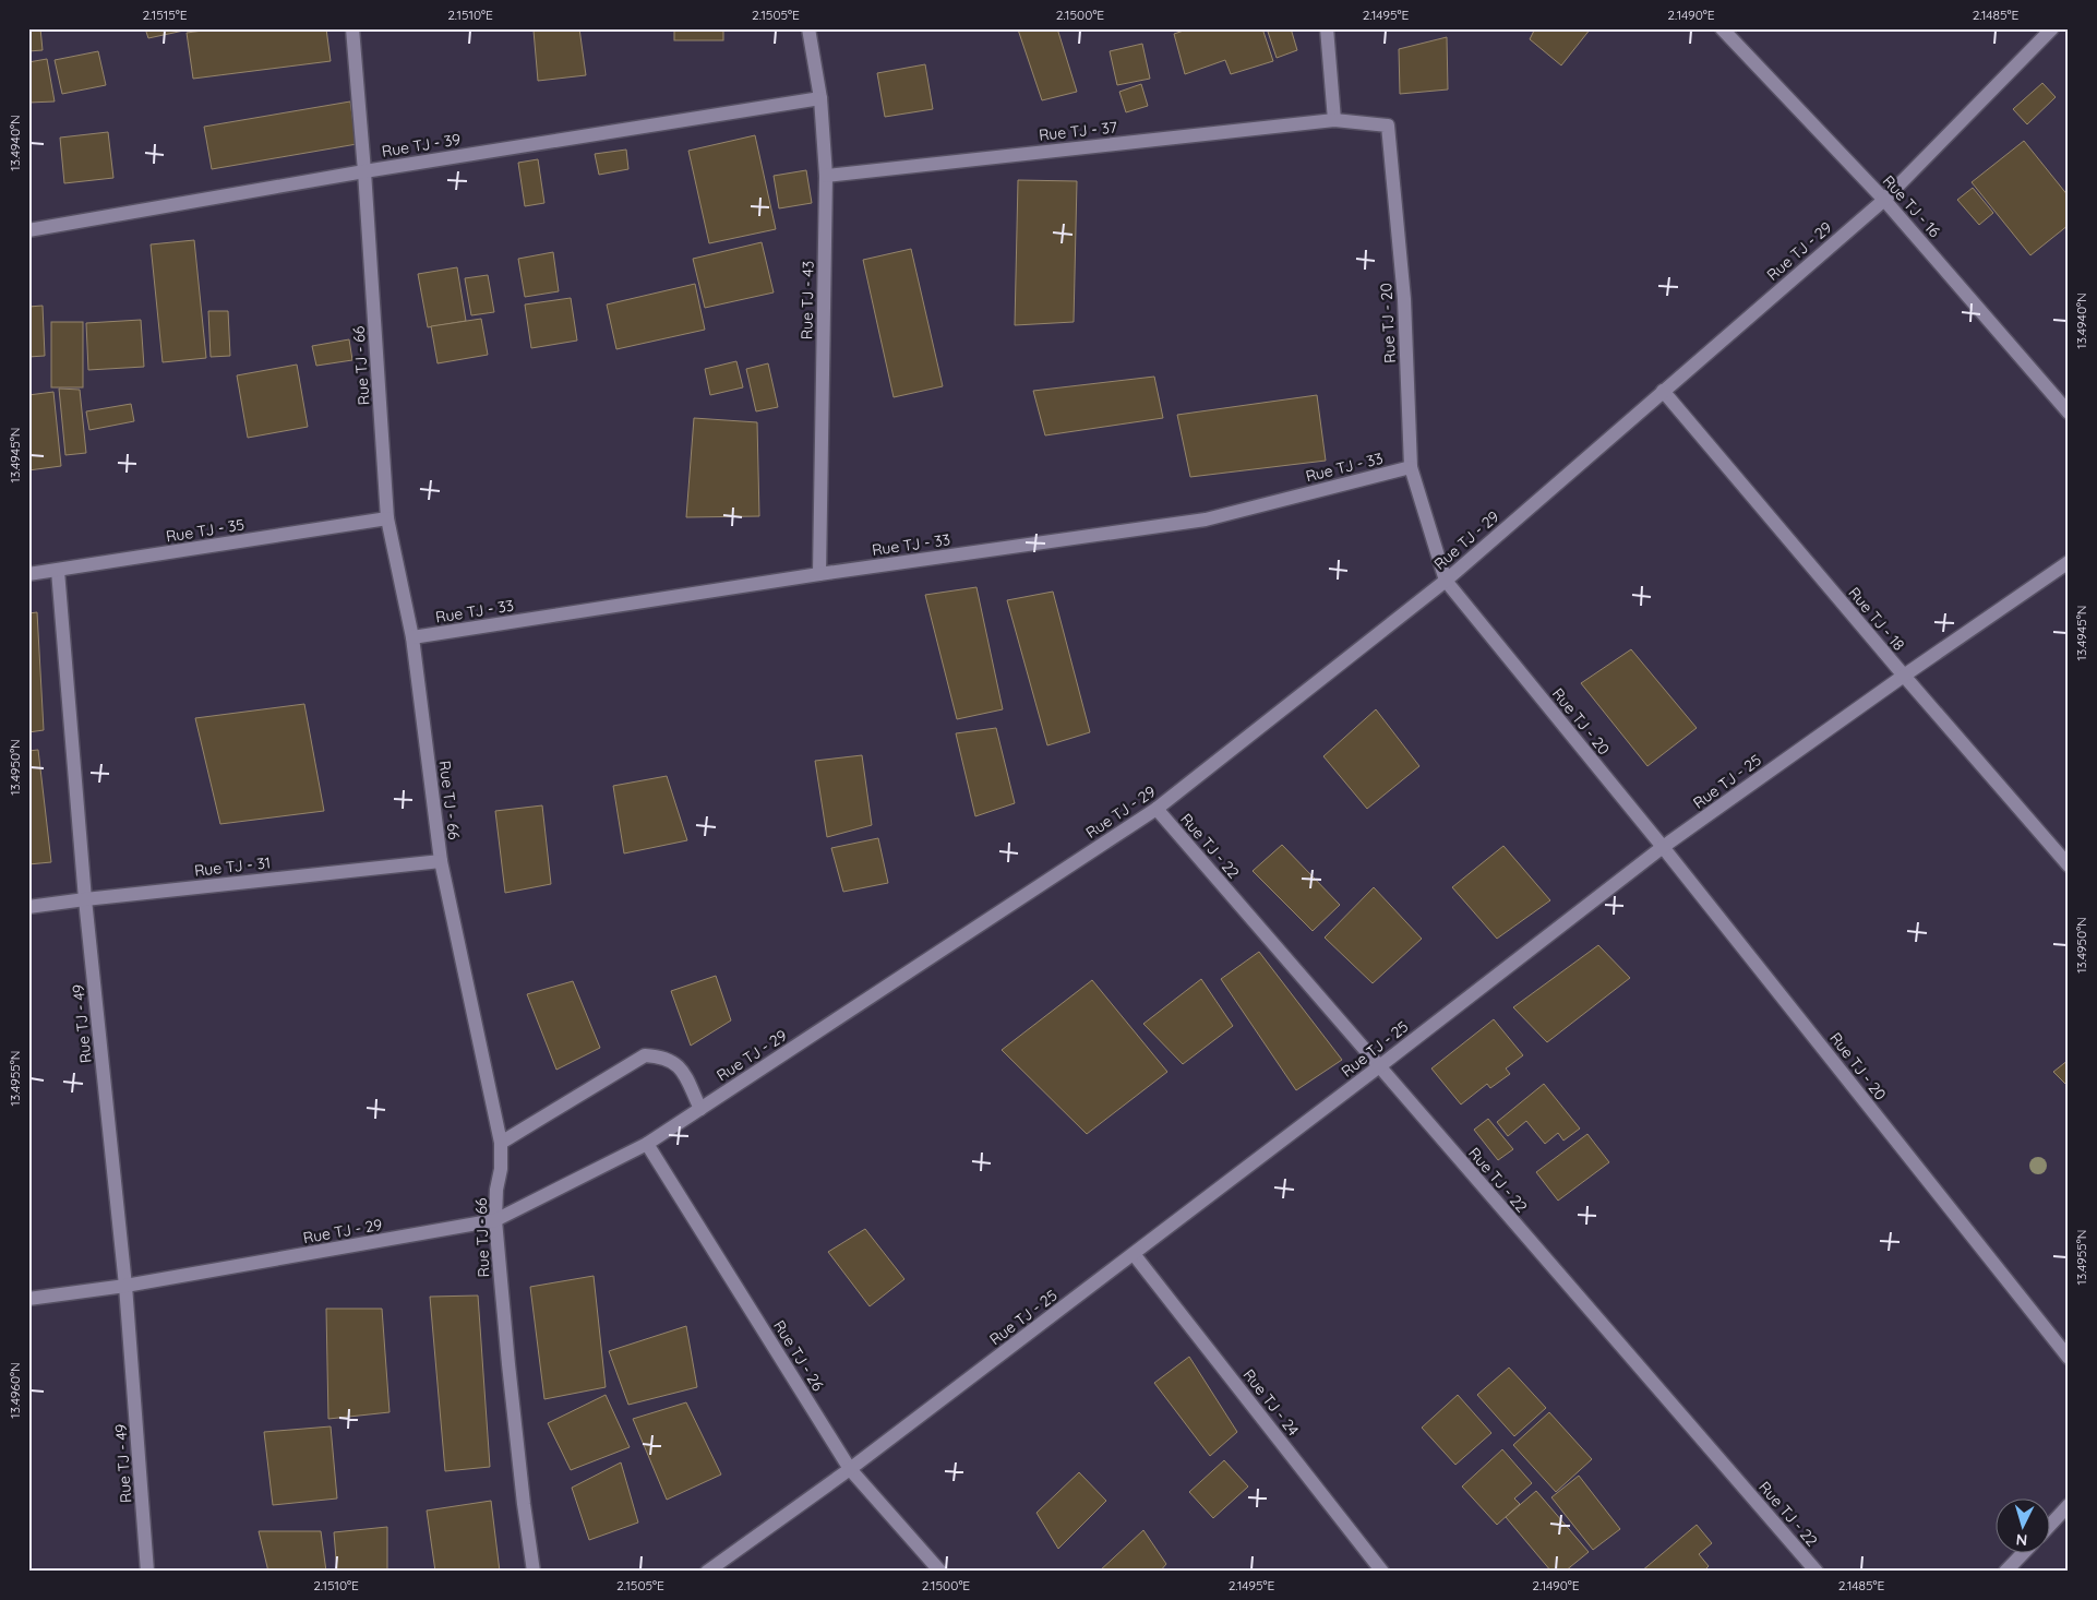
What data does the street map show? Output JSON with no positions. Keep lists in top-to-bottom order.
{
  "streets": {
    "street": [
      "Rue TJ - 37",
      "Rue TJ - 39",
      "Rue TJ - 16",
      "Rue TJ - 29",
      "Rue TJ - 43",
      "Rue TJ - 20",
      "Rue TJ - 66",
      "Rue TJ - 33",
      "Rue TJ - 35",
      "Rue TJ - 18",
      "Rue TJ - 25",
      "Rue TJ - 22",
      "Rue TJ - 31",
      "Rue TJ - 49",
      "Rue TJ - 26",
      "Rue TJ - 24"
    ]
  },
  "crossings": [
    ["Rue TJ - 37", "Rue TJ - 43"],
    ["Rue TJ - 37", "Rue TJ - 20"],
    ["Rue TJ - 39", "Rue TJ - 43"],
    ["Rue TJ - 39", "Rue TJ - 66"],
    ["Rue TJ - 16", "Rue TJ - 29"],
    ["Rue TJ - 29", "Rue TJ - 20"],
    ["Rue TJ - 29", "Rue TJ - 66"],
    ["Rue TJ - 29", "Rue TJ - 18"],
    ["Rue TJ - 29", "Rue TJ - 22"],
    ["Rue TJ - 29", "Rue TJ - 49"],
    ["Rue TJ - 29", "Rue TJ - 26"],
    ["Rue TJ - 43", "Rue TJ - 33"],
    ["Rue TJ - 20", "Rue TJ - 33"],
    ["Rue TJ - 20", "Rue TJ - 25"],
    ["Rue TJ - 66", "Rue TJ - 33"],
    ["Rue TJ - 66", "Rue TJ - 35"],
    ["Rue TJ - 66", "Rue TJ - 31"],
    ["Rue TJ - 35", "Rue TJ - 49"],
    ["Rue TJ - 18", "Rue TJ - 25"],
    ["Rue TJ - 25", "Rue TJ - 22"],
    ["Rue TJ - 25", "Rue TJ - 26"],
    ["Rue TJ - 25", "Rue TJ - 24"],
    ["Rue TJ - 31", "Rue TJ - 49"]
  ],
  "north": "bottom",
  "coordinates": [
    "2.1515°E",
    "2.1510°E",
    "2.1505°E",
    "2.1500°E",
    "2.1495°E",
    "2.1490°E",
    "2.1485°E",
    "13.4940°N",
    "13.4945°N",
    "13.4950°N",
    "13.4955°N",
    "13.4960°N"
  ]
}
